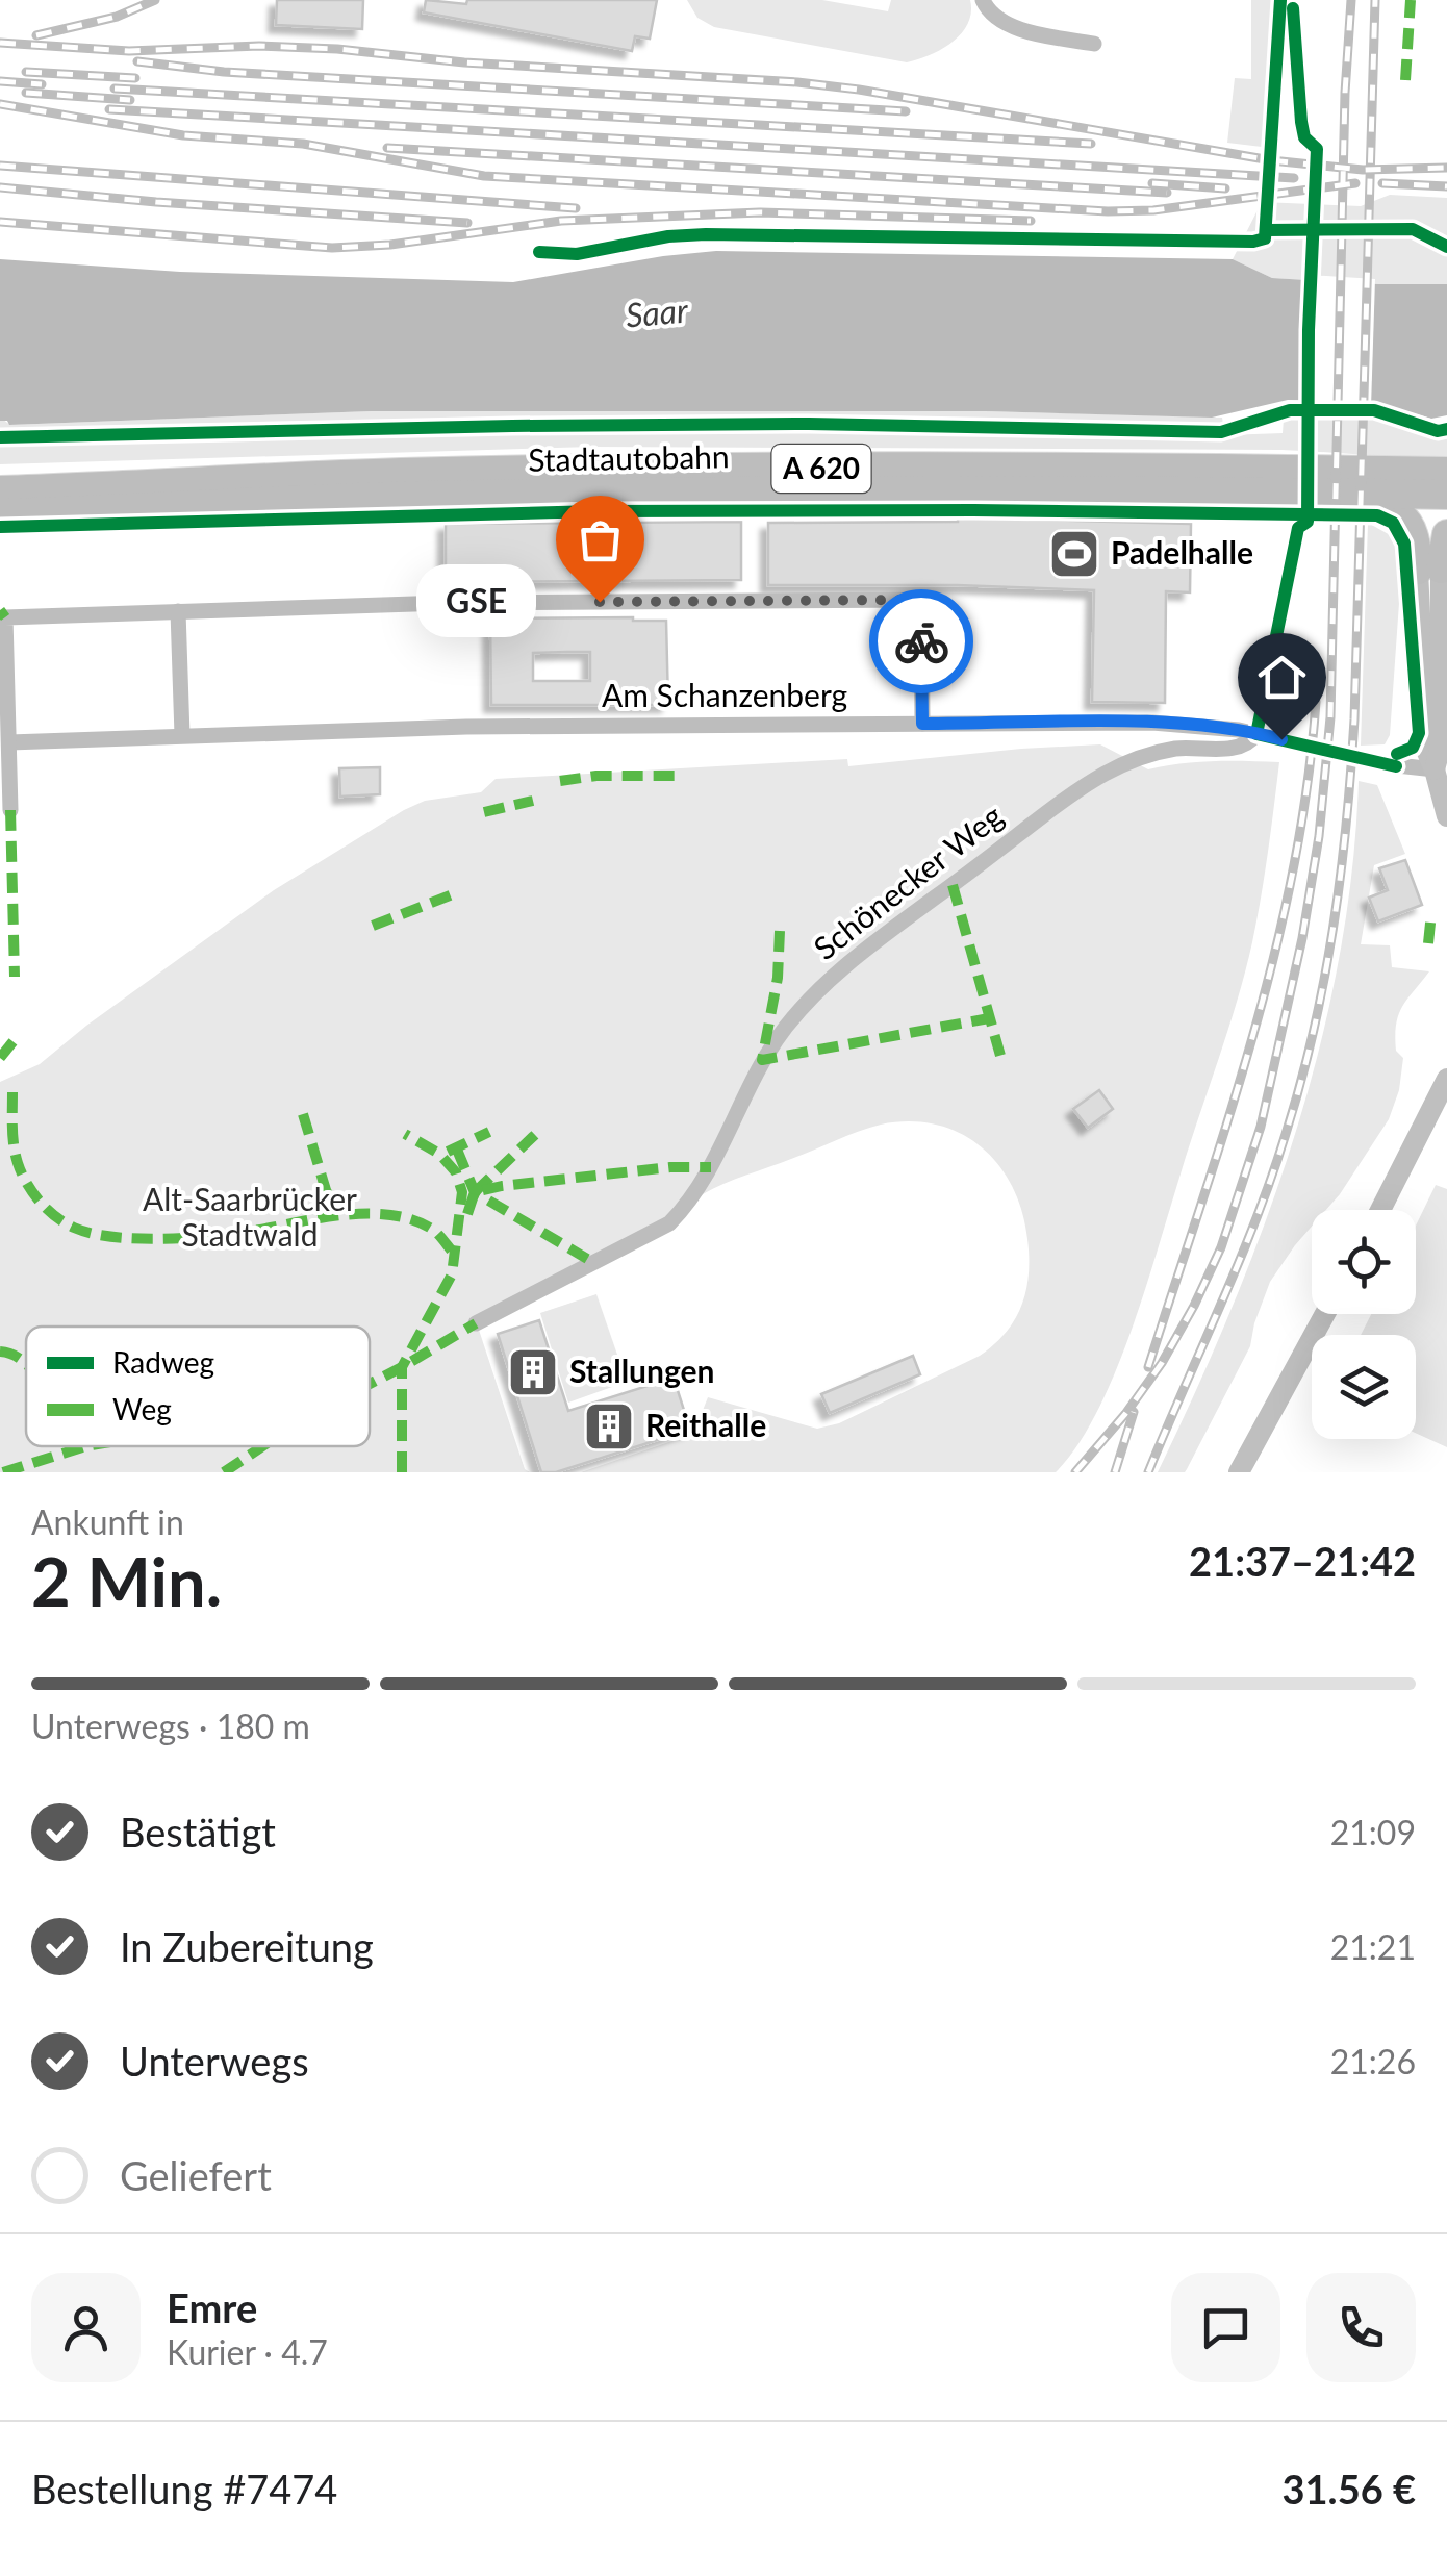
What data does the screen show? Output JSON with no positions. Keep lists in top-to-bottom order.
{
  "streets": {
    "highway": ["Stadtautobahn", "A 620"],
    "street": ["Am Schanzenberg", "Schönecker Weg"]
  },
  "crossings": [
    ["Am Schanzenberg", "Schönecker Weg"]
  ],
  "water": ["Saar"],
  "parks": ["Alt-Saarbrücker Stadtwald"],
  "places": {
    "sports": ["Padelhalle"],
    "other": ["GSE"],
    "building": ["Stallungen", "Reithalle"]
  },
  "legend": ["Radweg", "Weg"],
  "page": {
    "bubble": "GSE",
    "heading": ["2 Min.", "Ankunft in", "21:37–21:42"],
    "panel": [
      "Emre",
      "Kurier · 4.7",
      "Bestellung #7474",
      "31.56 €"
    ],
    "bar": "Unterwegs · 180 m",
    "list": [
      ["Bestätigt", "21:09"],
      ["In Zubereitung", "21:21"],
      ["Unterwegs", "21:26"],
      "Geliefert"
    ]
  }
}
